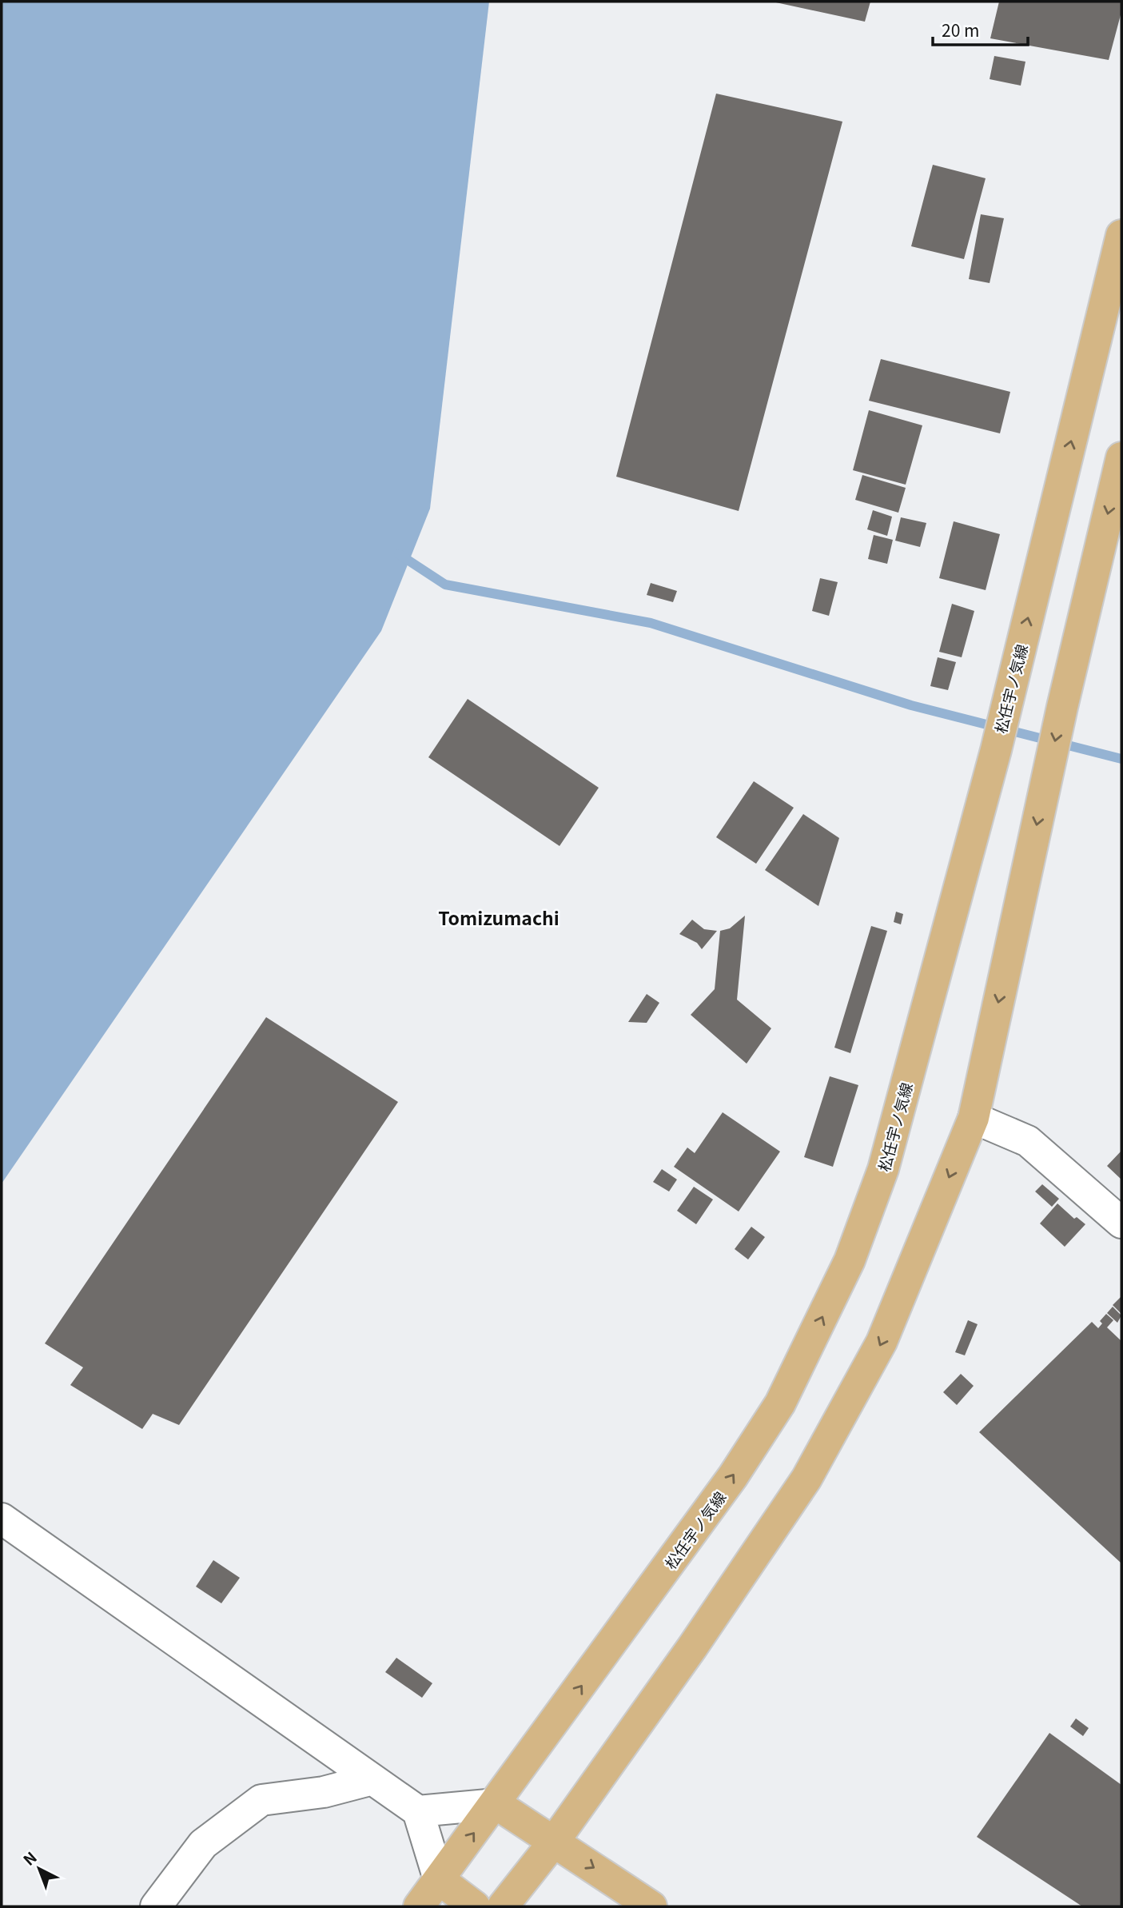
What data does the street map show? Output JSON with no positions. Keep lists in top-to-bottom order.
{
  "streets": {
    "main road": ["松任宇ノ気線"]
  },
  "districts": ["Tomizumachi"],
  "scale_bar": "20 m",
  "north": "top left"
}
